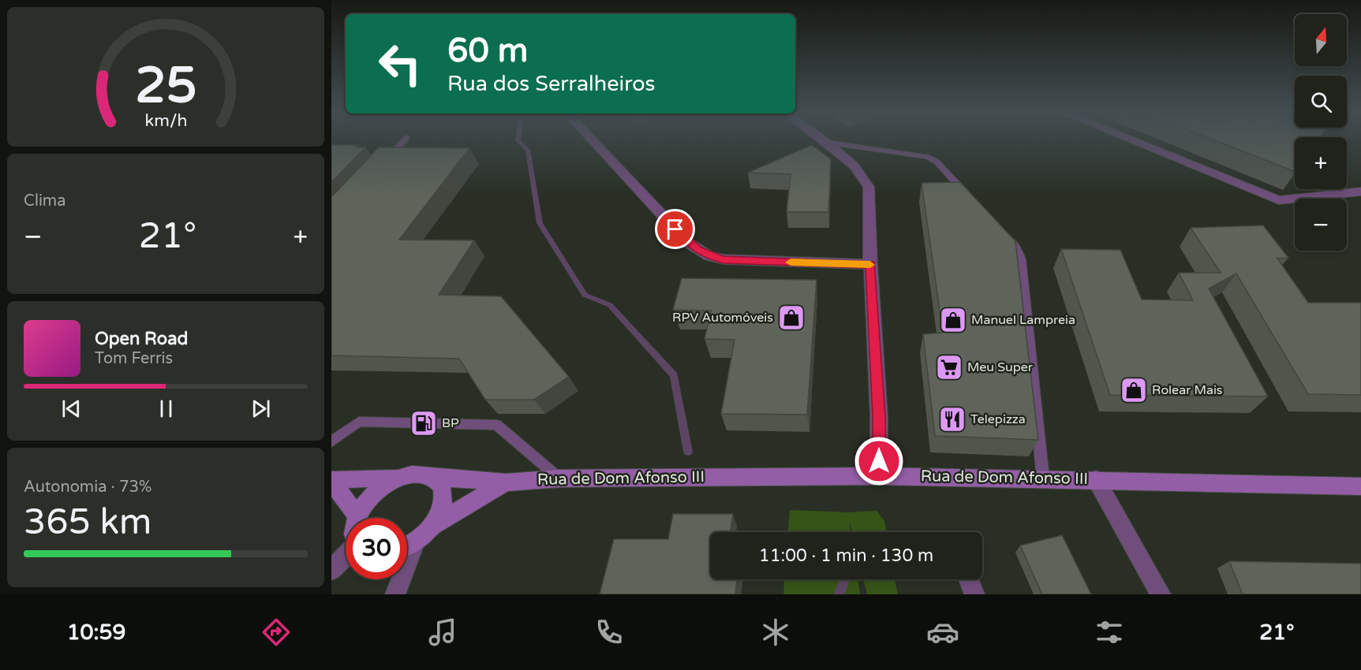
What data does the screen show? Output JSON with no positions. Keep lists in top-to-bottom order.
{
  "streets": {
    "main road": ["Rua de Dom Afonso III"]
  },
  "places": {
    "shop": ["RPV Automóveis", "Manuel Lampreia", "Rolear Mais"],
    "supermarket": ["Meu Super"],
    "restaurant": ["Telepizza"],
    "fuel station": ["BP"]
  },
  "north": "top",
  "page": {
    "map_buttons": ["+", "−"],
    "turn": ["60 m", "Rua dos Serralheiros"],
    "tile": [
      "Clima",
      ["Autonomia · 73%", "365 km"]
    ],
    "heat": ["−", "21°", "+"],
    "song": ["Open Road", "Tom Ferris"],
    "limit": "30",
    "trip": "11:00 · 1 min · 130 m",
    "tabs": ["10:59", "21°"],
    "gauge": ["25", "km/h"]
  }
}
